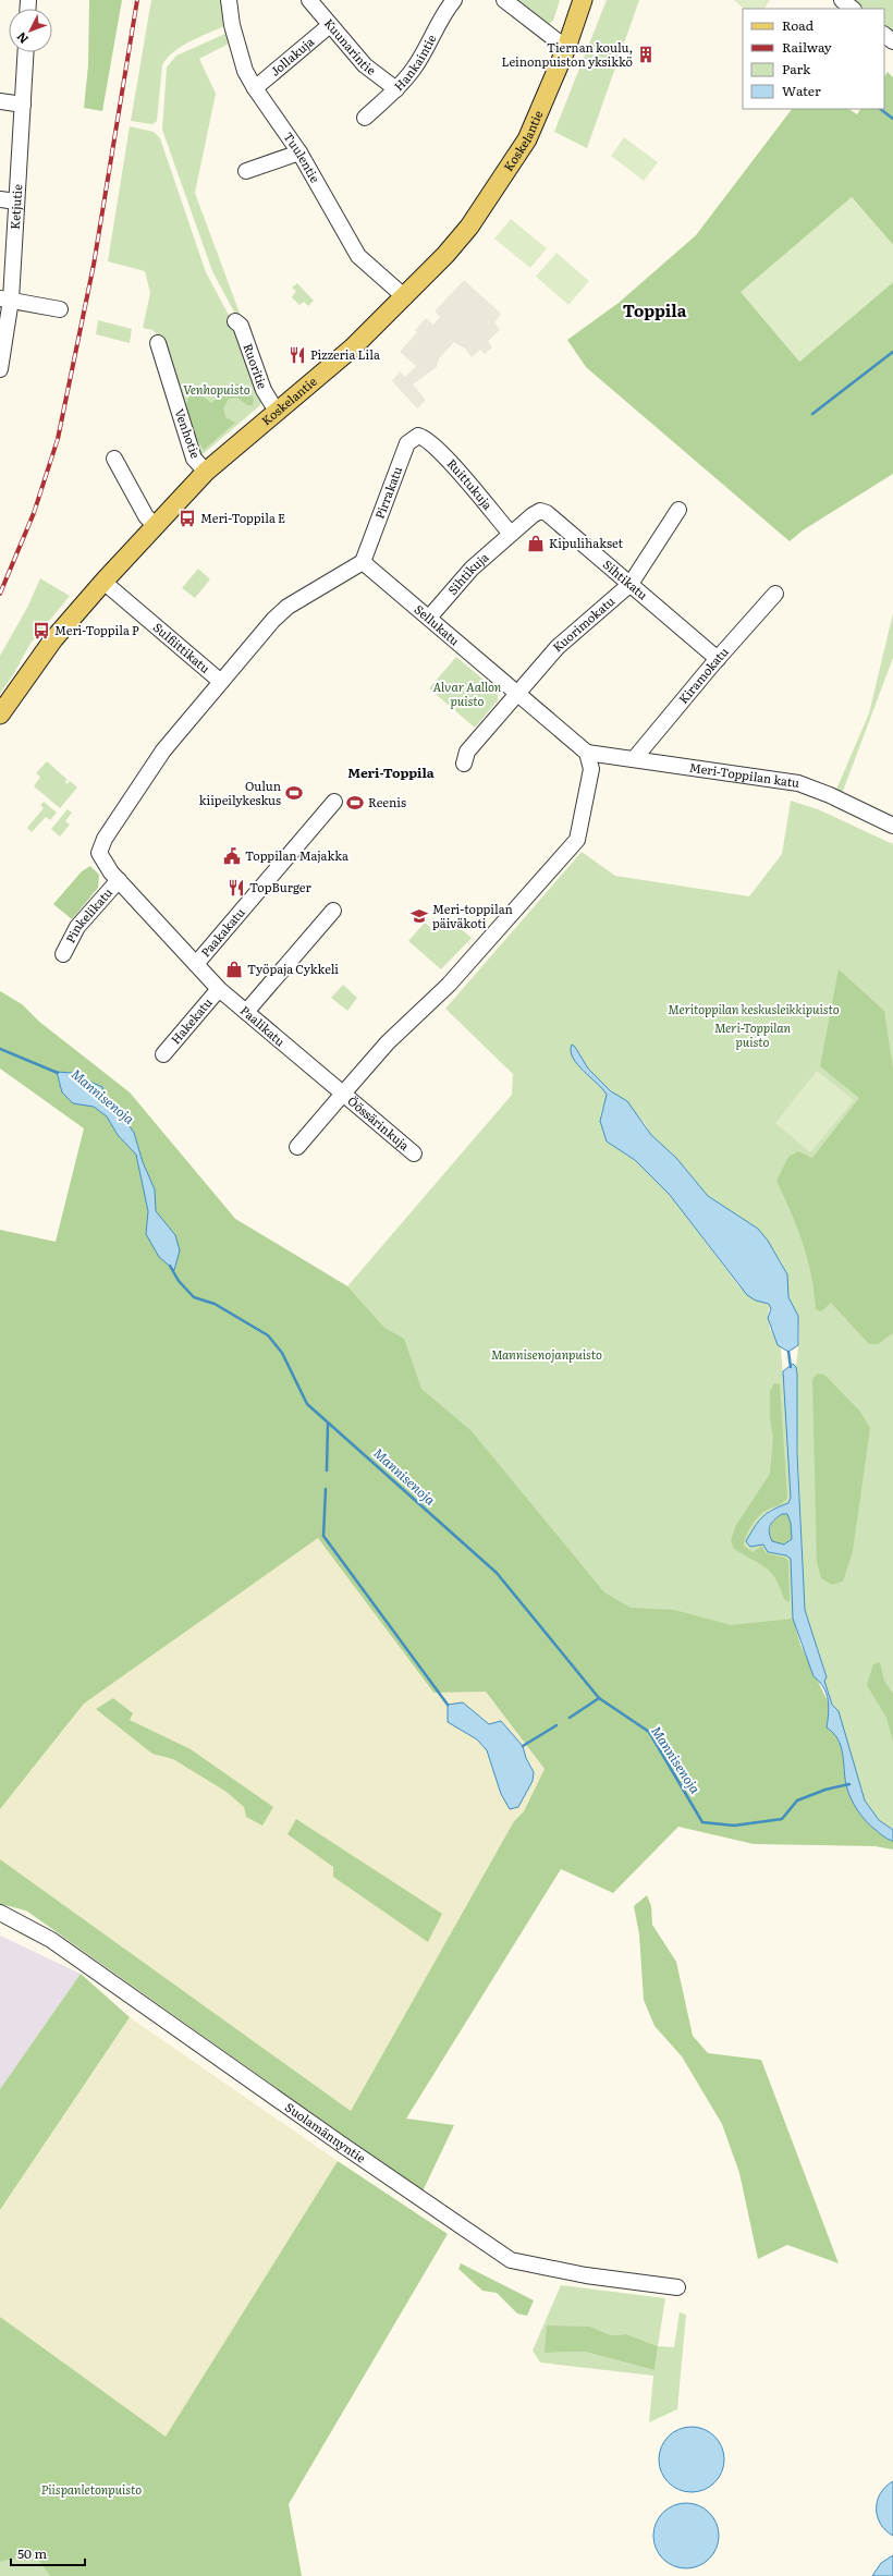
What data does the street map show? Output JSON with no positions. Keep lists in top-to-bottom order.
{
  "streets": {
    "main road": ["Koskelantie"],
    "street": [
      "Kuunarintie",
      "Jollakuja",
      "Hankaintie",
      "Tuulentie",
      "Ketjutie",
      "Ruoritie",
      "Venhotie",
      "Ruittukuja",
      "Pirrakatu",
      "Sihtikuja",
      "Sihtikatu",
      "Kuorimokatu",
      "Sellukatu",
      "Sulfiittikatu",
      "Kiramokatu",
      "Meri-Toppilan katu",
      "Pinkelikatu",
      "Paakakatu",
      "Hakekatu",
      "Paalikatu",
      "Öössärinkuja",
      "Suolamännyntie"
    ]
  },
  "crossings": [
    ["Kuunarintie", "Jollakuja"],
    ["Kuunarintie", "Hankaintie"],
    ["Jollakuja", "Tuulentie"],
    ["Koskelantie", "Tuulentie"],
    ["Koskelantie", "Ruoritie"],
    ["Koskelantie", "Venhotie"],
    ["Koskelantie", "Sulfiittikatu"],
    ["Ruittukuja", "Pirrakatu"],
    ["Ruittukuja", "Sihtikuja"],
    ["Ruittukuja", "Sihtikatu"],
    ["Pirrakatu", "Sellukatu"],
    ["Sihtikuja", "Sihtikatu"],
    ["Sihtikuja", "Sellukatu"],
    ["Sihtikatu", "Kuorimokatu"],
    ["Sihtikatu", "Kiramokatu"],
    ["Kuorimokatu", "Sellukatu"],
    ["Sellukatu", "Meri-Toppilan katu"],
    ["Sulfiittikatu", "Paalikatu"],
    ["Kiramokatu", "Meri-Toppilan katu"],
    ["Pinkelikatu", "Paalikatu"],
    ["Paakakatu", "Paalikatu"],
    ["Hakekatu", "Paalikatu"],
    ["Paalikatu", "Öössärinkuja"]
  ],
  "districts": ["Toppila", "Meri-Toppila"],
  "water": ["Mannisenoja"],
  "parks": [
    "Venhopuisto",
    "Alvar Aallon puisto",
    "Meritoppilan keskusleikkipuisto",
    "Meri-Toppilan puisto",
    "Mannisenojanpuisto",
    "Piispanletonpuisto"
  ],
  "places": {
    "building": ["Tiernan koulu, Leinonpuiston yksikkö"],
    "restaurant": ["Pizzeria Lila", "TopBurger"],
    "bus stop": ["Meri-Toppila E", "Meri-Toppila P"],
    "shop": ["Kipulihakset", "Työpaja Cykkeli"],
    "sports": ["Oulun kiipeilykeskus", "Reenis"],
    "public building": ["Toppilan Majakka"],
    "school or university": ["Meri-toppilan päiväkoti"]
  },
  "legend": [
    "Road",
    "Railway",
    "Park",
    "Water"
  ],
  "scale_bar": "50 m",
  "north": "bottom left"
}
